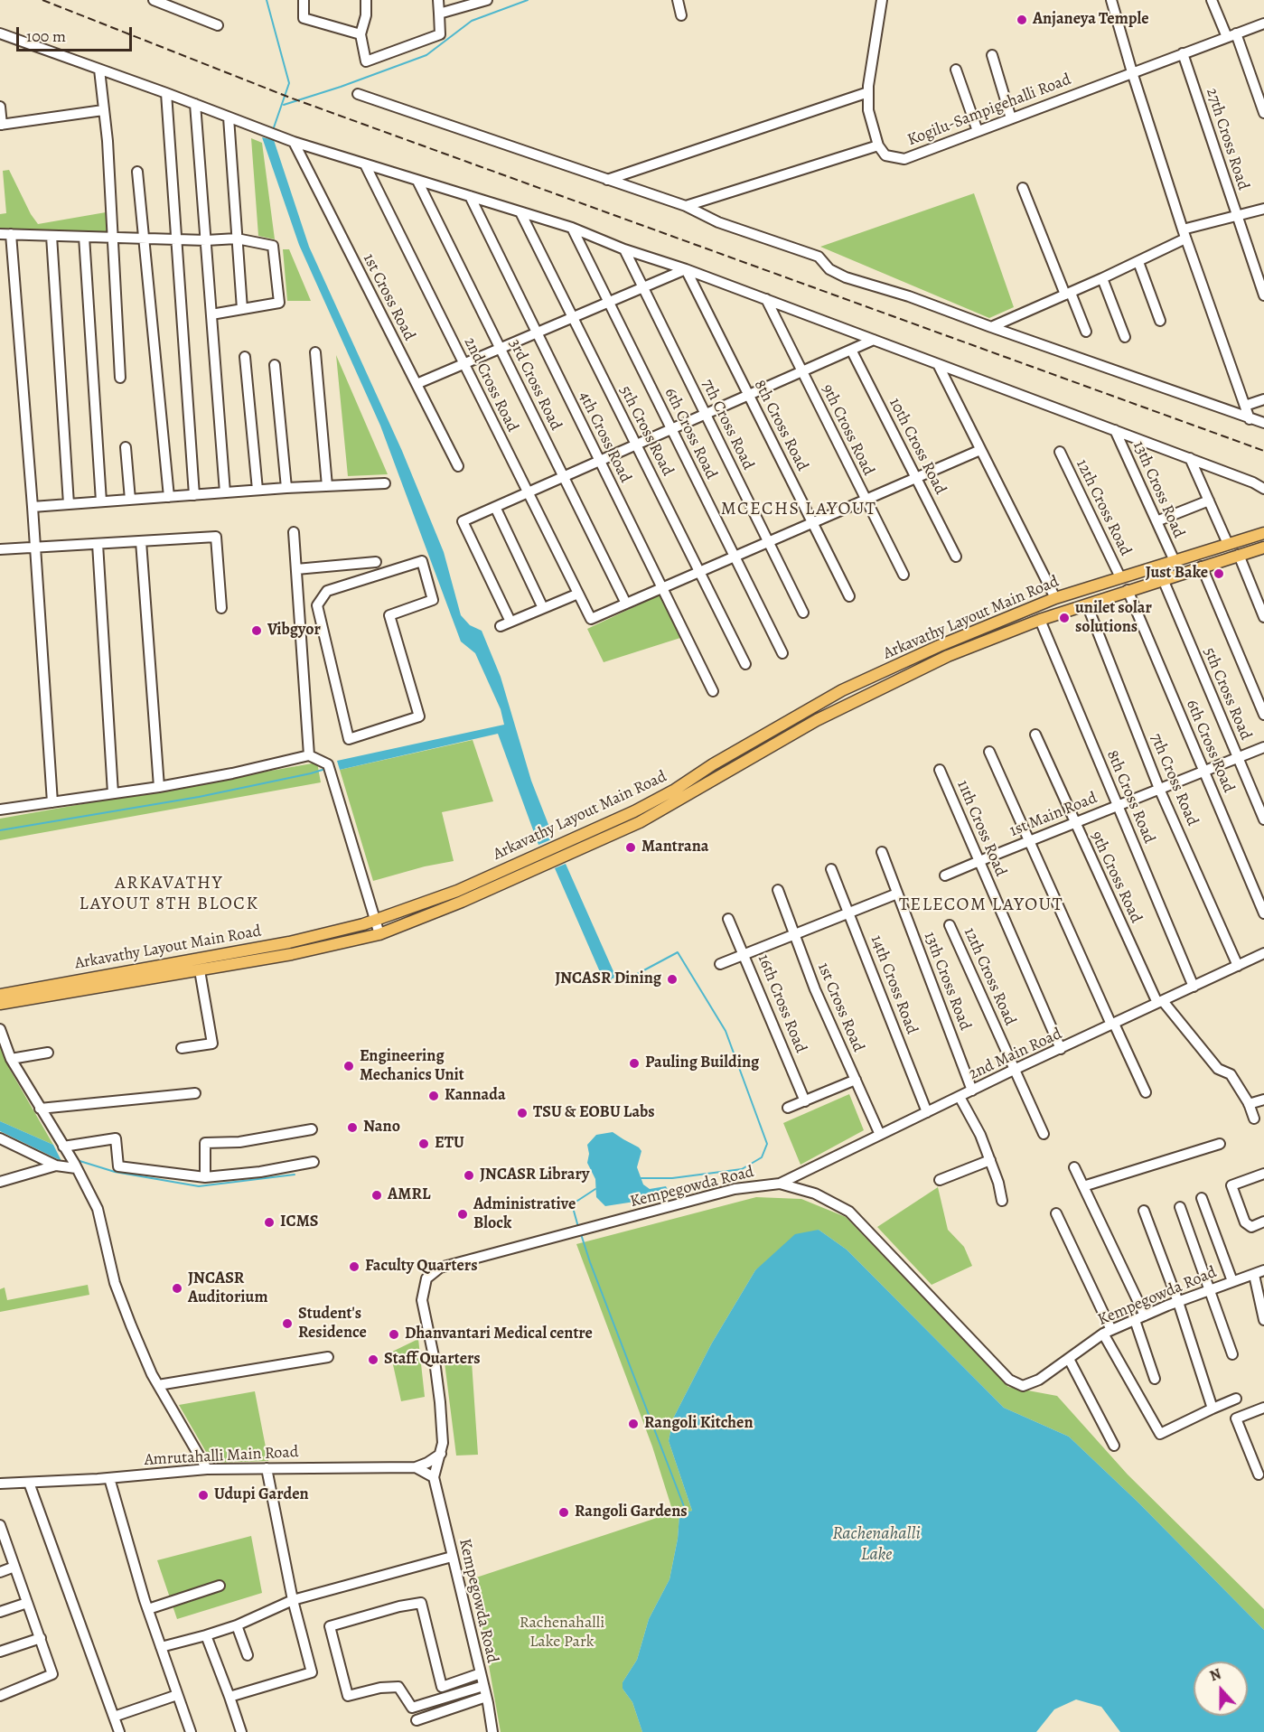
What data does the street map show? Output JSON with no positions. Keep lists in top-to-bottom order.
{
  "streets": {
    "main road": ["Arkavathy Layout Main Road"],
    "street": [
      "Kogilu-Sampigehalli Road",
      "27th Cross Road",
      "1st Cross Road",
      "2nd Cross Road",
      "3rd Cross Road",
      "7th Cross Road",
      "8th Cross Road",
      "9th Cross Road",
      "5th Cross Road",
      "6th Cross Road",
      "4th Cross Road",
      "10th Cross Road",
      "13th Cross Road",
      "12th Cross Road",
      "1st Main Road",
      "11th Cross Road",
      "14th Cross Road",
      "16th Cross Road",
      "2nd Main Road",
      "Kempegowda Road",
      "Amrutahalli Main Road"
    ]
  },
  "crossings": [
    ["Kogilu-Sampigehalli Road", "27th Cross Road"],
    ["1st Cross Road", "2nd Main Road"],
    ["2nd Cross Road", "3rd Cross Road"],
    ["7th Cross Road", "Arkavathy Layout Main Road"],
    ["7th Cross Road", "1st Main Road"],
    ["7th Cross Road", "2nd Main Road"],
    ["8th Cross Road", "Arkavathy Layout Main Road"],
    ["8th Cross Road", "1st Main Road"],
    ["8th Cross Road", "2nd Main Road"],
    ["9th Cross Road", "1st Main Road"],
    ["9th Cross Road", "2nd Main Road"],
    ["5th Cross Road", "Arkavathy Layout Main Road"],
    ["5th Cross Road", "1st Main Road"],
    ["6th Cross Road", "Arkavathy Layout Main Road"],
    ["6th Cross Road", "1st Main Road"],
    ["13th Cross Road", "Arkavathy Layout Main Road"],
    ["13th Cross Road", "2nd Main Road"],
    ["12th Cross Road", "Arkavathy Layout Main Road"],
    ["12th Cross Road", "2nd Main Road"],
    ["1st Main Road", "11th Cross Road"],
    ["11th Cross Road", "2nd Main Road"],
    ["14th Cross Road", "2nd Main Road"],
    ["2nd Main Road", "Kempegowda Road"],
    ["Kempegowda Road", "Amrutahalli Main Road"]
  ],
  "districts": ["MCECHS LAYOUT", "ARKAVATHY LAYOUT 8TH BLOCK", "TELECOM LAYOUT"],
  "water": ["Rachenahalli Lake"],
  "parks": ["Rachenahalli Lake Park"],
  "places": [
    "Anjaneya Temple",
    "Just Bake",
    "unilet solar solutions",
    "Vibgyor",
    "Mantrana",
    "JNCASR Dining",
    "Pauling Building",
    "Engineering Mechanics Unit",
    "Kannada",
    "TSU & EOBU Labs",
    "Nano",
    "ETU",
    "JNCASR Library",
    "AMRL",
    "Administrative Block",
    "ICMS",
    "Faculty Quarters",
    "JNCASR Auditorium",
    "Student's Residence",
    "Dhanvantari Medical centre",
    "Staff Quarters",
    "Rangoli Kitchen",
    "Udupi Garden",
    "Rangoli Gardens"
  ],
  "scale_bar": "100 m",
  "north": "top"
}
